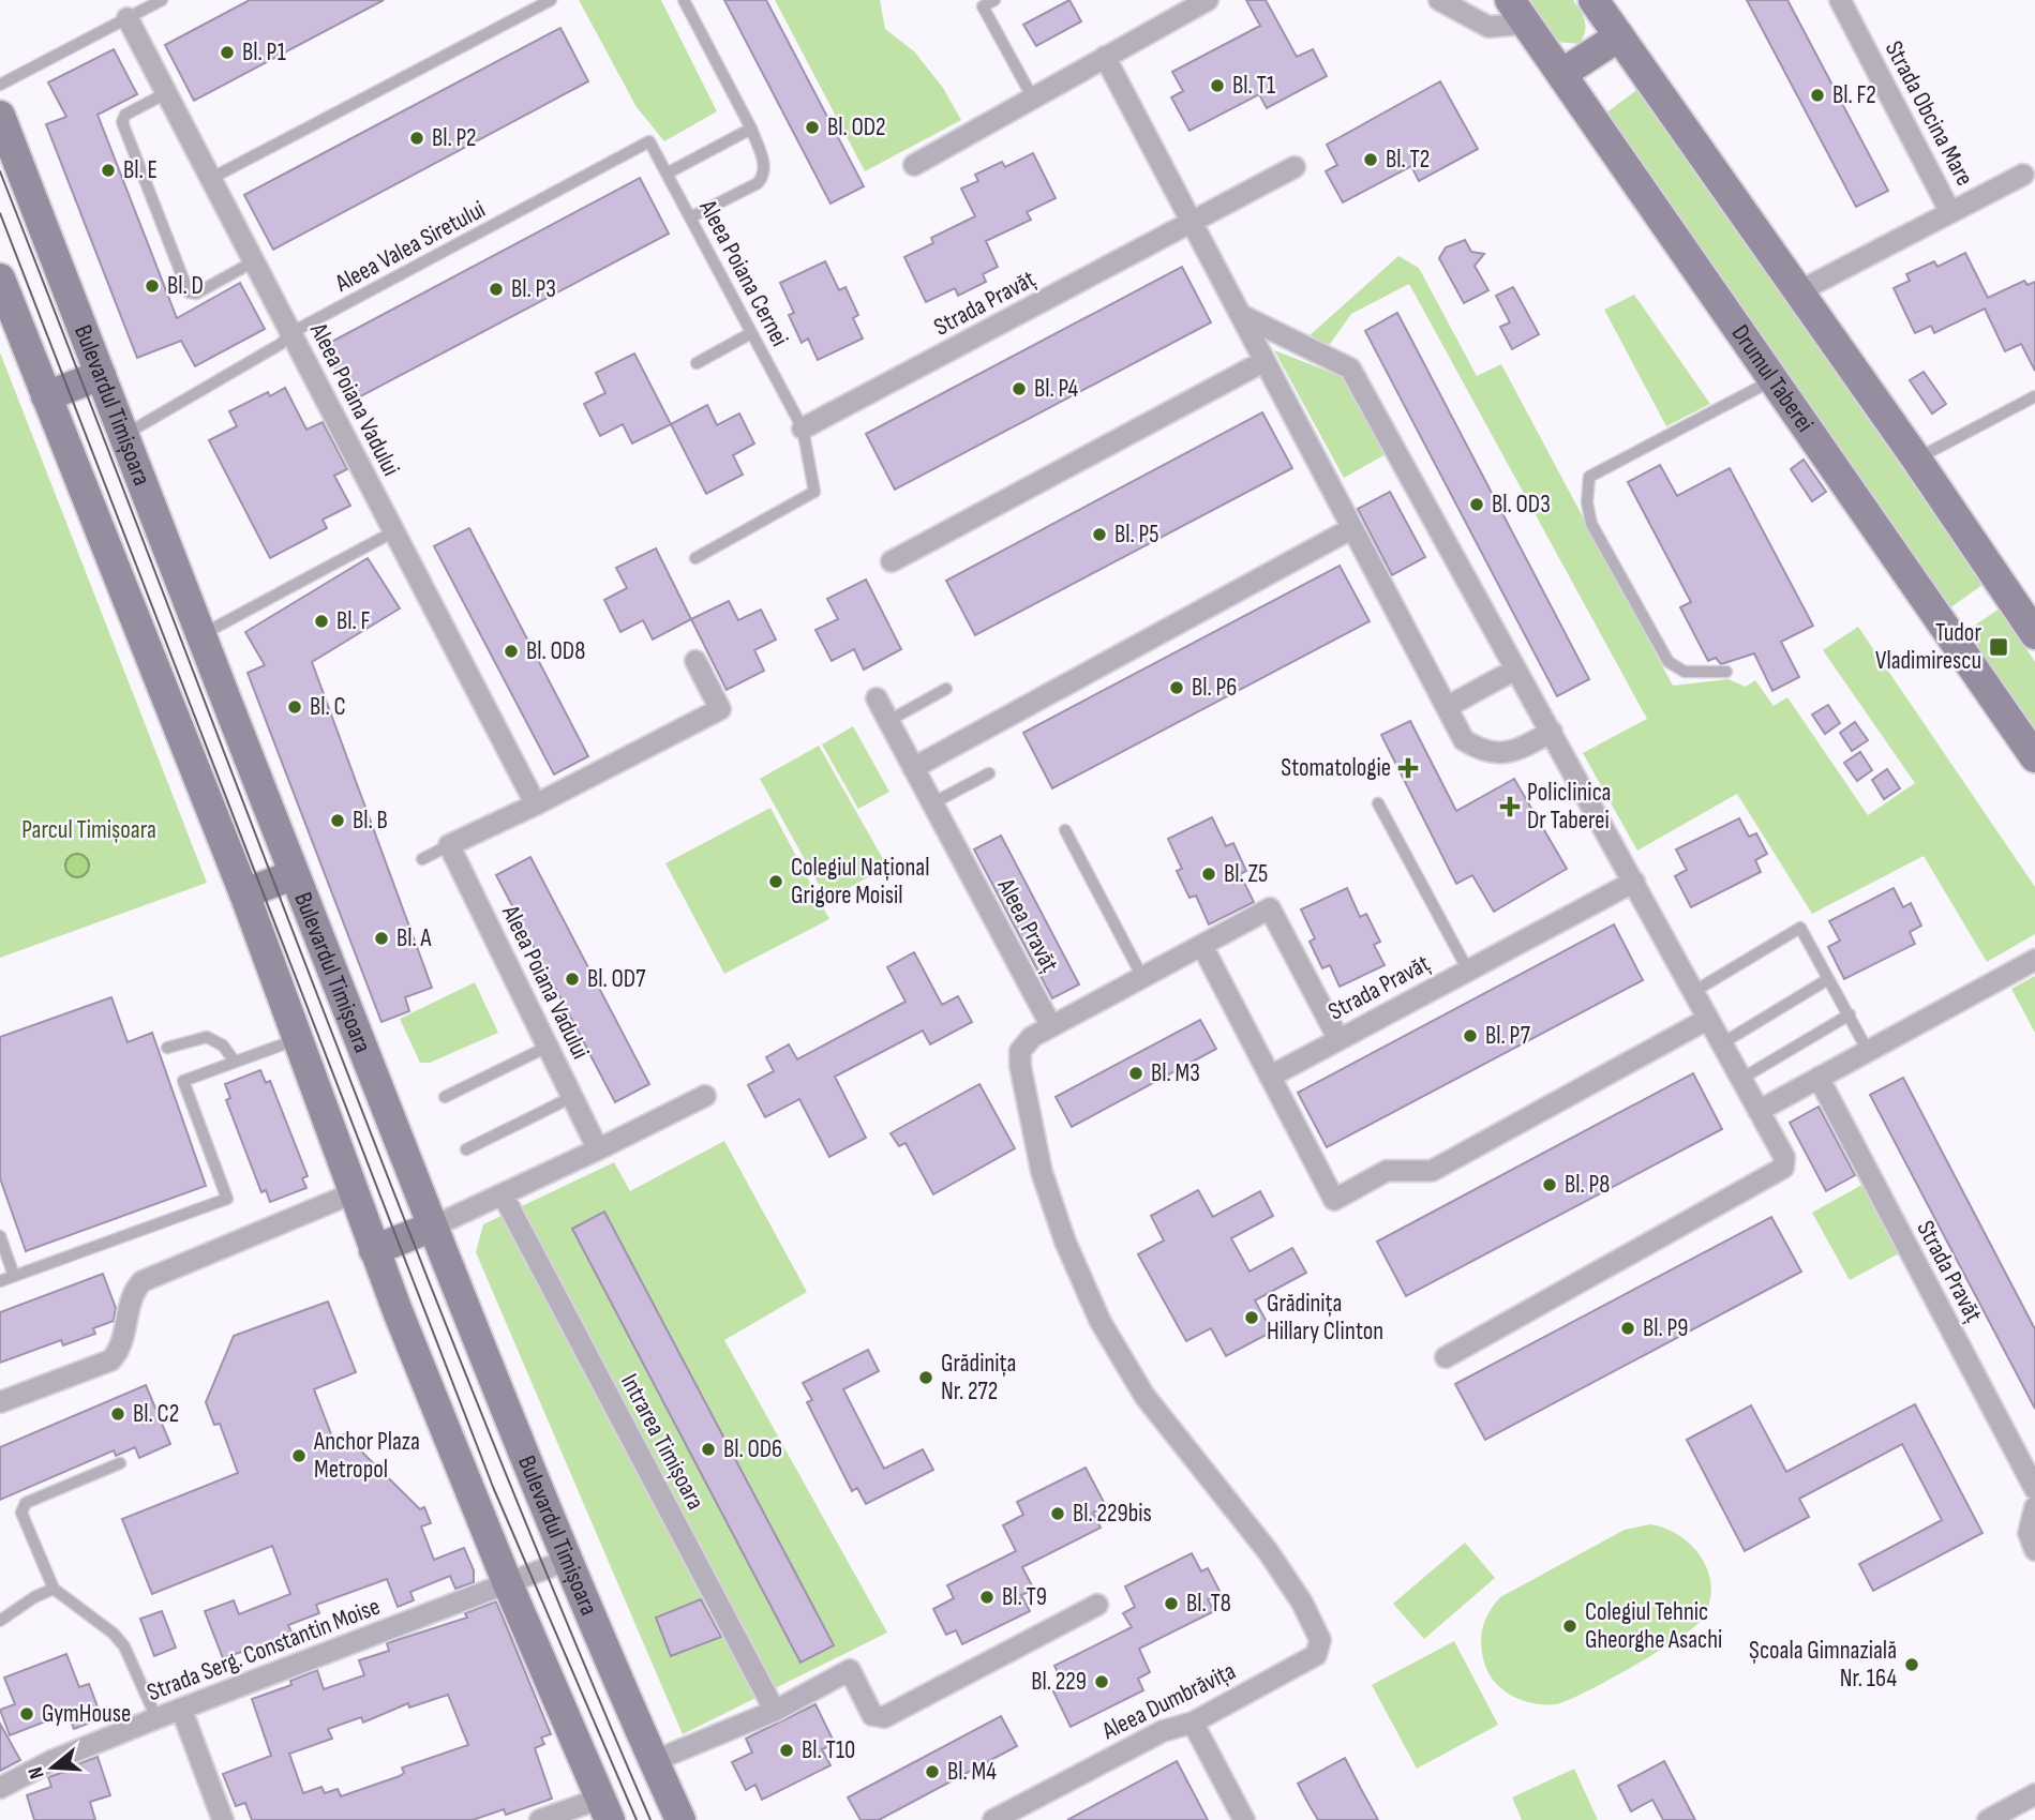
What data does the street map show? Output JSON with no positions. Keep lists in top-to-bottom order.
{
  "streets": {
    "main road": ["Drumul Taberei", "Bulevardul Timișoara"],
    "street": [
      "Strada Obcina Mare",
      "Strada Pravăț",
      "Aleea Poiana Vadului",
      "Aleea Pravăț",
      "Intrarea Timișoara",
      "Strada Serg. Constantin Moise",
      "Aleea Dumbrăvița"
    ],
    "lane": ["Aleea Valea Siretului", "Aleea Poiana Cernei"]
  },
  "crossings": [
    ["Aleea Valea Siretului", "Aleea Poiana Cernei"],
    ["Aleea Valea Siretului", "Aleea Poiana Vadului"],
    ["Aleea Valea Siretului", "Bulevardul Timișoara"],
    ["Aleea Poiana Cernei", "Strada Pravăț"],
    ["Bulevardul Timișoara", "Strada Serg. Constantin Moise"],
    ["Aleea Pravăț", "Aleea Dumbrăvița"]
  ],
  "parks": ["Parcul Timișoara"],
  "places": {
    "other": [
      "Bl. P1",
      "Bl. T1",
      "Bl. F2",
      "Bl. OD2",
      "Bl. P2",
      "Bl. T2",
      "Bl. E",
      "Bl. D",
      "Bl. P3",
      "Bl. P4",
      "Bl. OD3",
      "Bl. P5",
      "Bl. F",
      "Bl. OD8",
      "Bl. P6",
      "Bl. C",
      "Bl. B",
      "Bl. Z5",
      "Colegiul Național Grigore Moisil",
      "Bl. A",
      "Bl. OD7",
      "Bl. P7",
      "Bl. M3",
      "Bl. P8",
      "Grădinița Hillary Clinton",
      "Bl. P9",
      "Grădinița Nr. 272",
      "Bl. C2",
      "Bl. OD6",
      "Anchor Plaza Metropol",
      "Bl. 229bis",
      "Bl. T9",
      "Bl. T8",
      "Colegiul Tehnic Gheorghe Asachi",
      "Școala Gimnazială Nr. 164",
      "Bl. 229",
      "GymHouse",
      "Bl. T10",
      "Bl. M4"
    ],
    "transit": ["Tudor Vladimirescu"],
    "health": ["Stomatologie", "Policlinica Dr Taberei"]
  },
  "north": "left"
}
